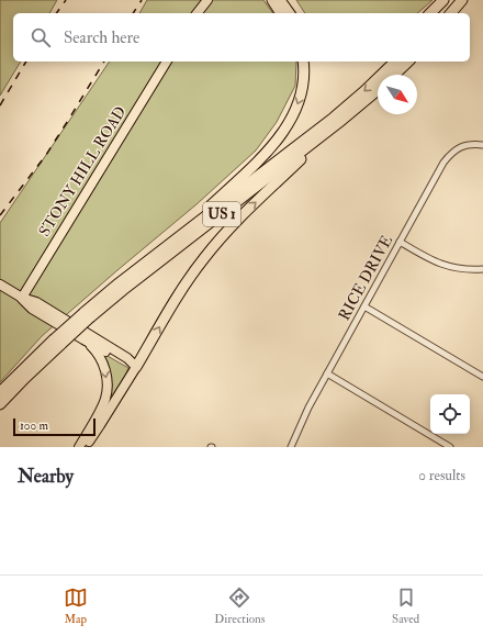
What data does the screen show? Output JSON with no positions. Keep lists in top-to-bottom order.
{
  "streets": {
    "highway": ["US 1"],
    "main road": ["STONY HILL ROAD"],
    "street": ["RICE DRIVE"]
  },
  "scale_bar": "100 m",
  "north": "bottom right",
  "page": {
    "search": "Search here",
    "scale": "100 m",
    "heading": ["Nearby", "0 results"],
    "nav": ["Map", "Directions", "Saved"]
  }
}
